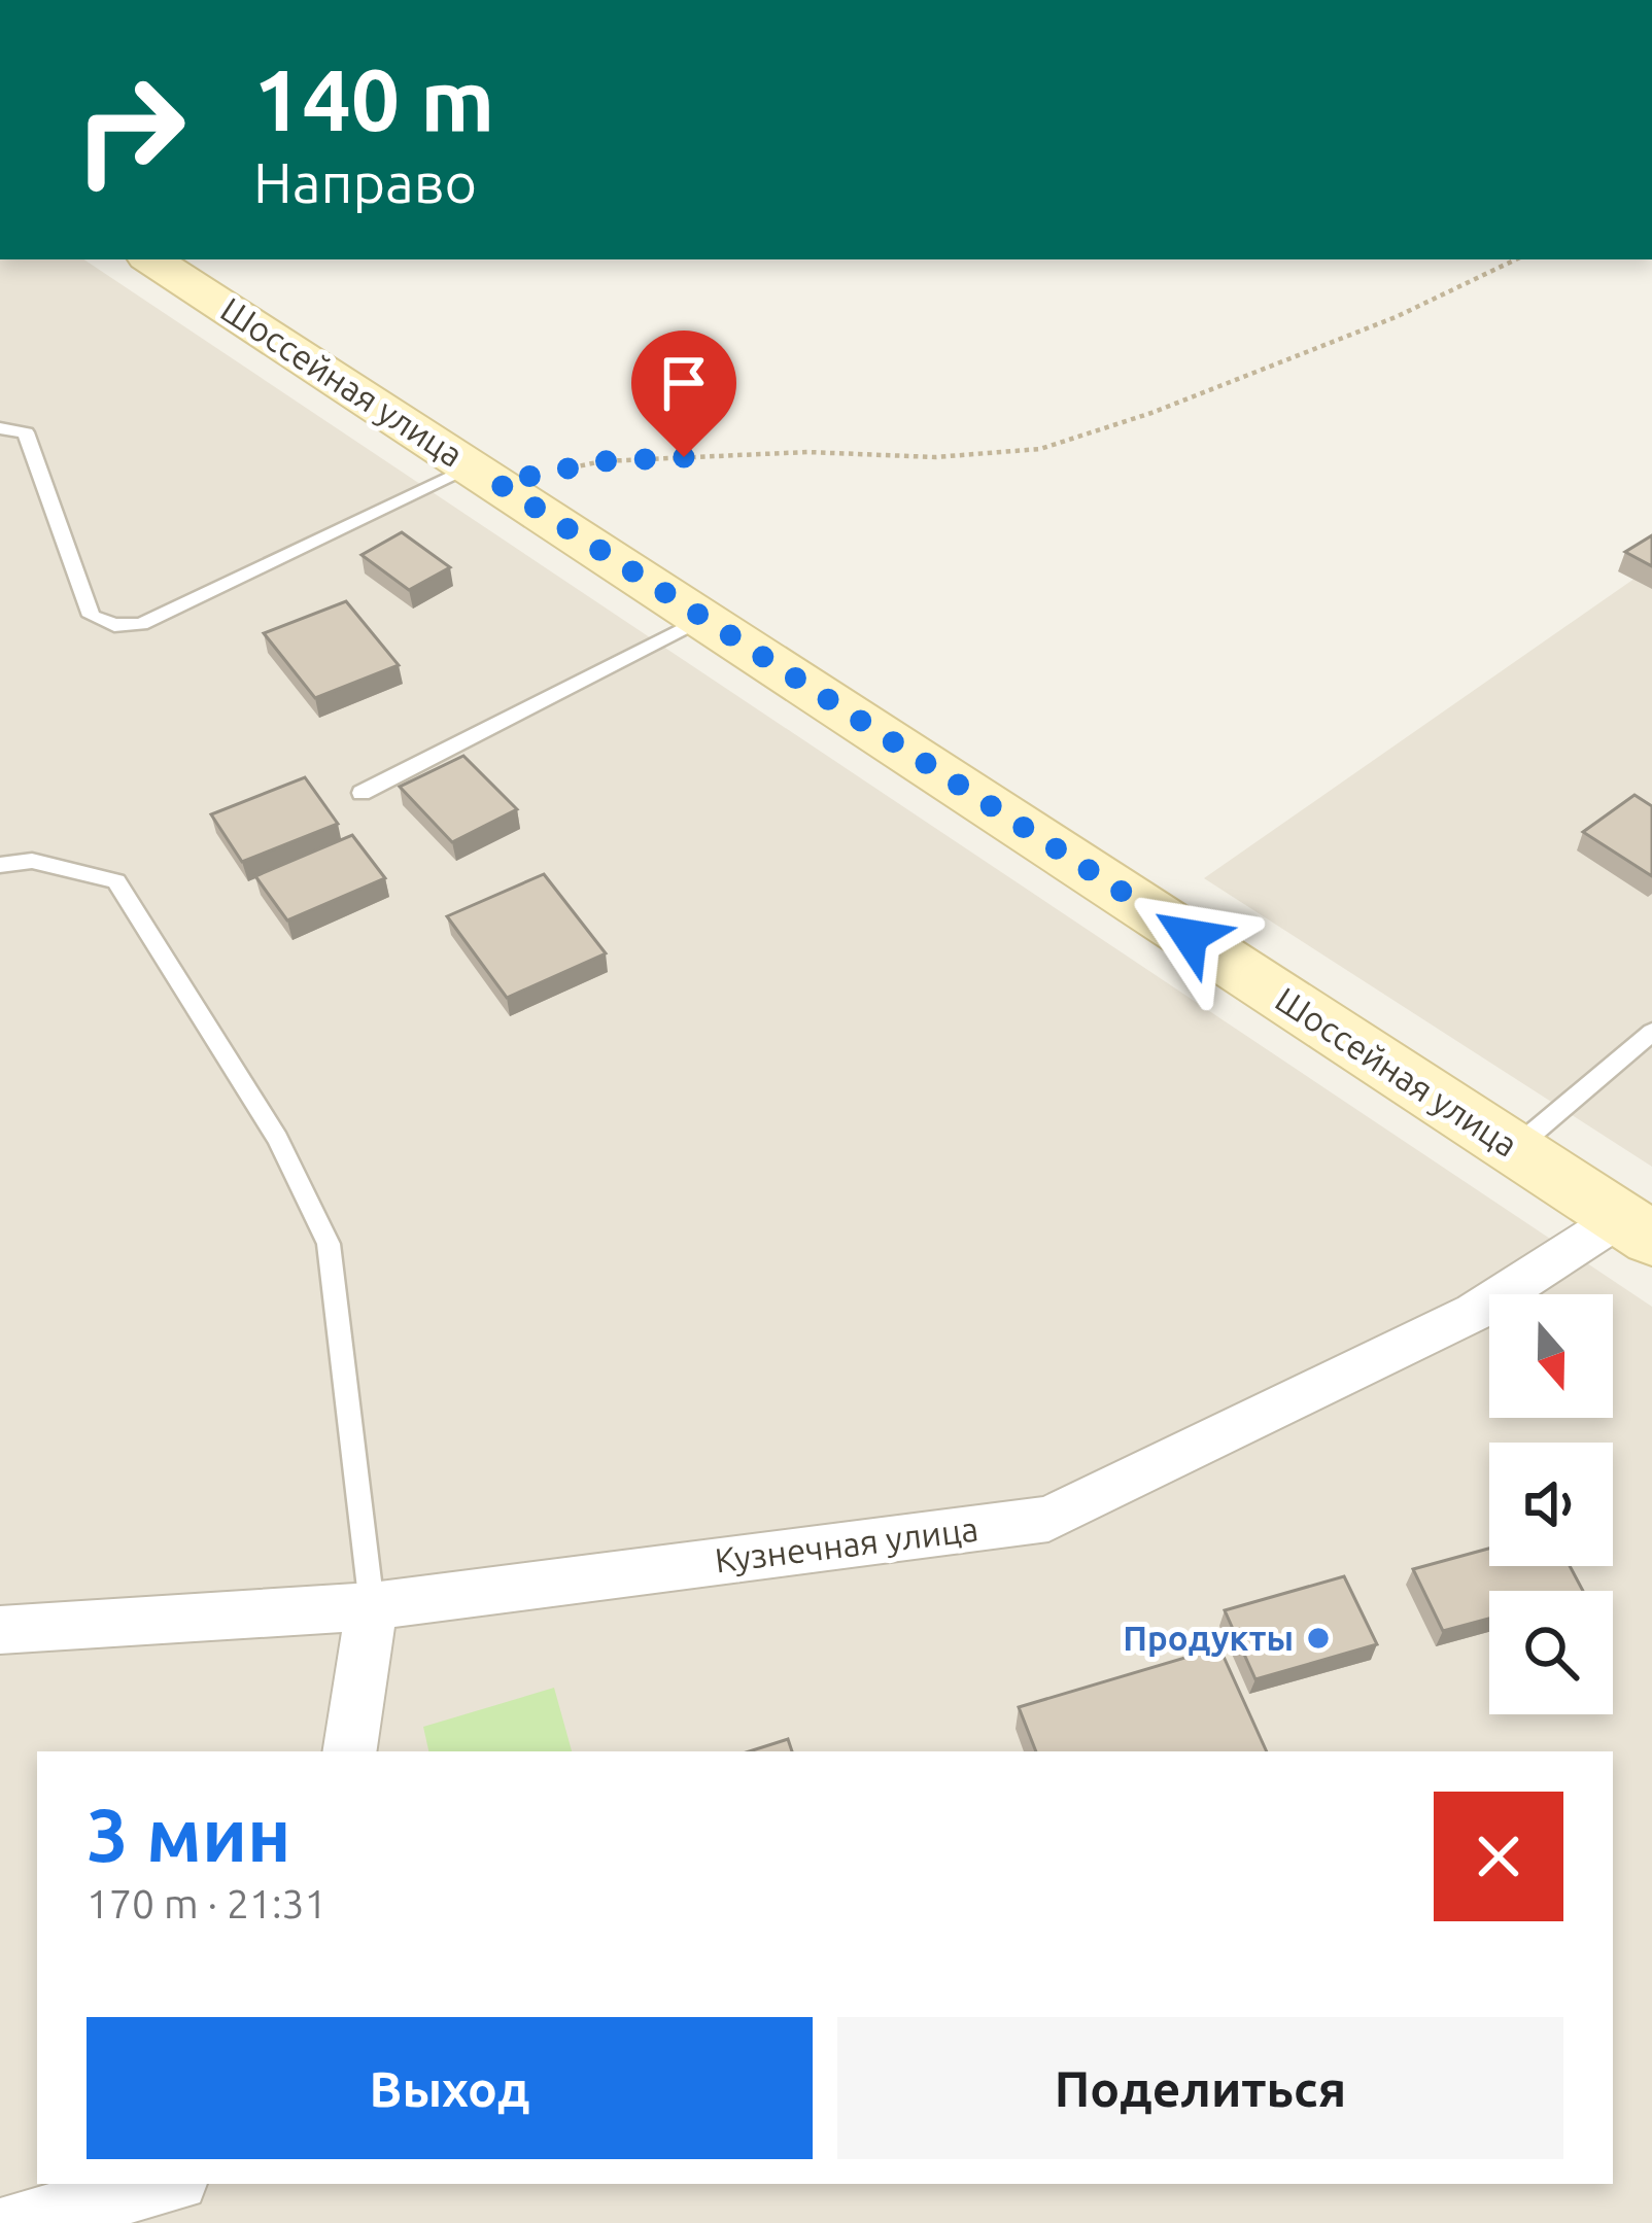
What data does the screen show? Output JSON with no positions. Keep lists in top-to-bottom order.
{
  "streets": {
    "street": ["Шоссейная улица", "Кузнечная улица"]
  },
  "crossings": [
    ["Шоссейная улица", "Кузнечная улица"]
  ],
  "places": ["Продукты"],
  "north": "bottom",
  "page": {
    "turn": ["140 m", "Направо"],
    "heading": ["3 мин", "170 m · 21:31"],
    "buttons": ["Выход", "Поделиться"]
  }
}
